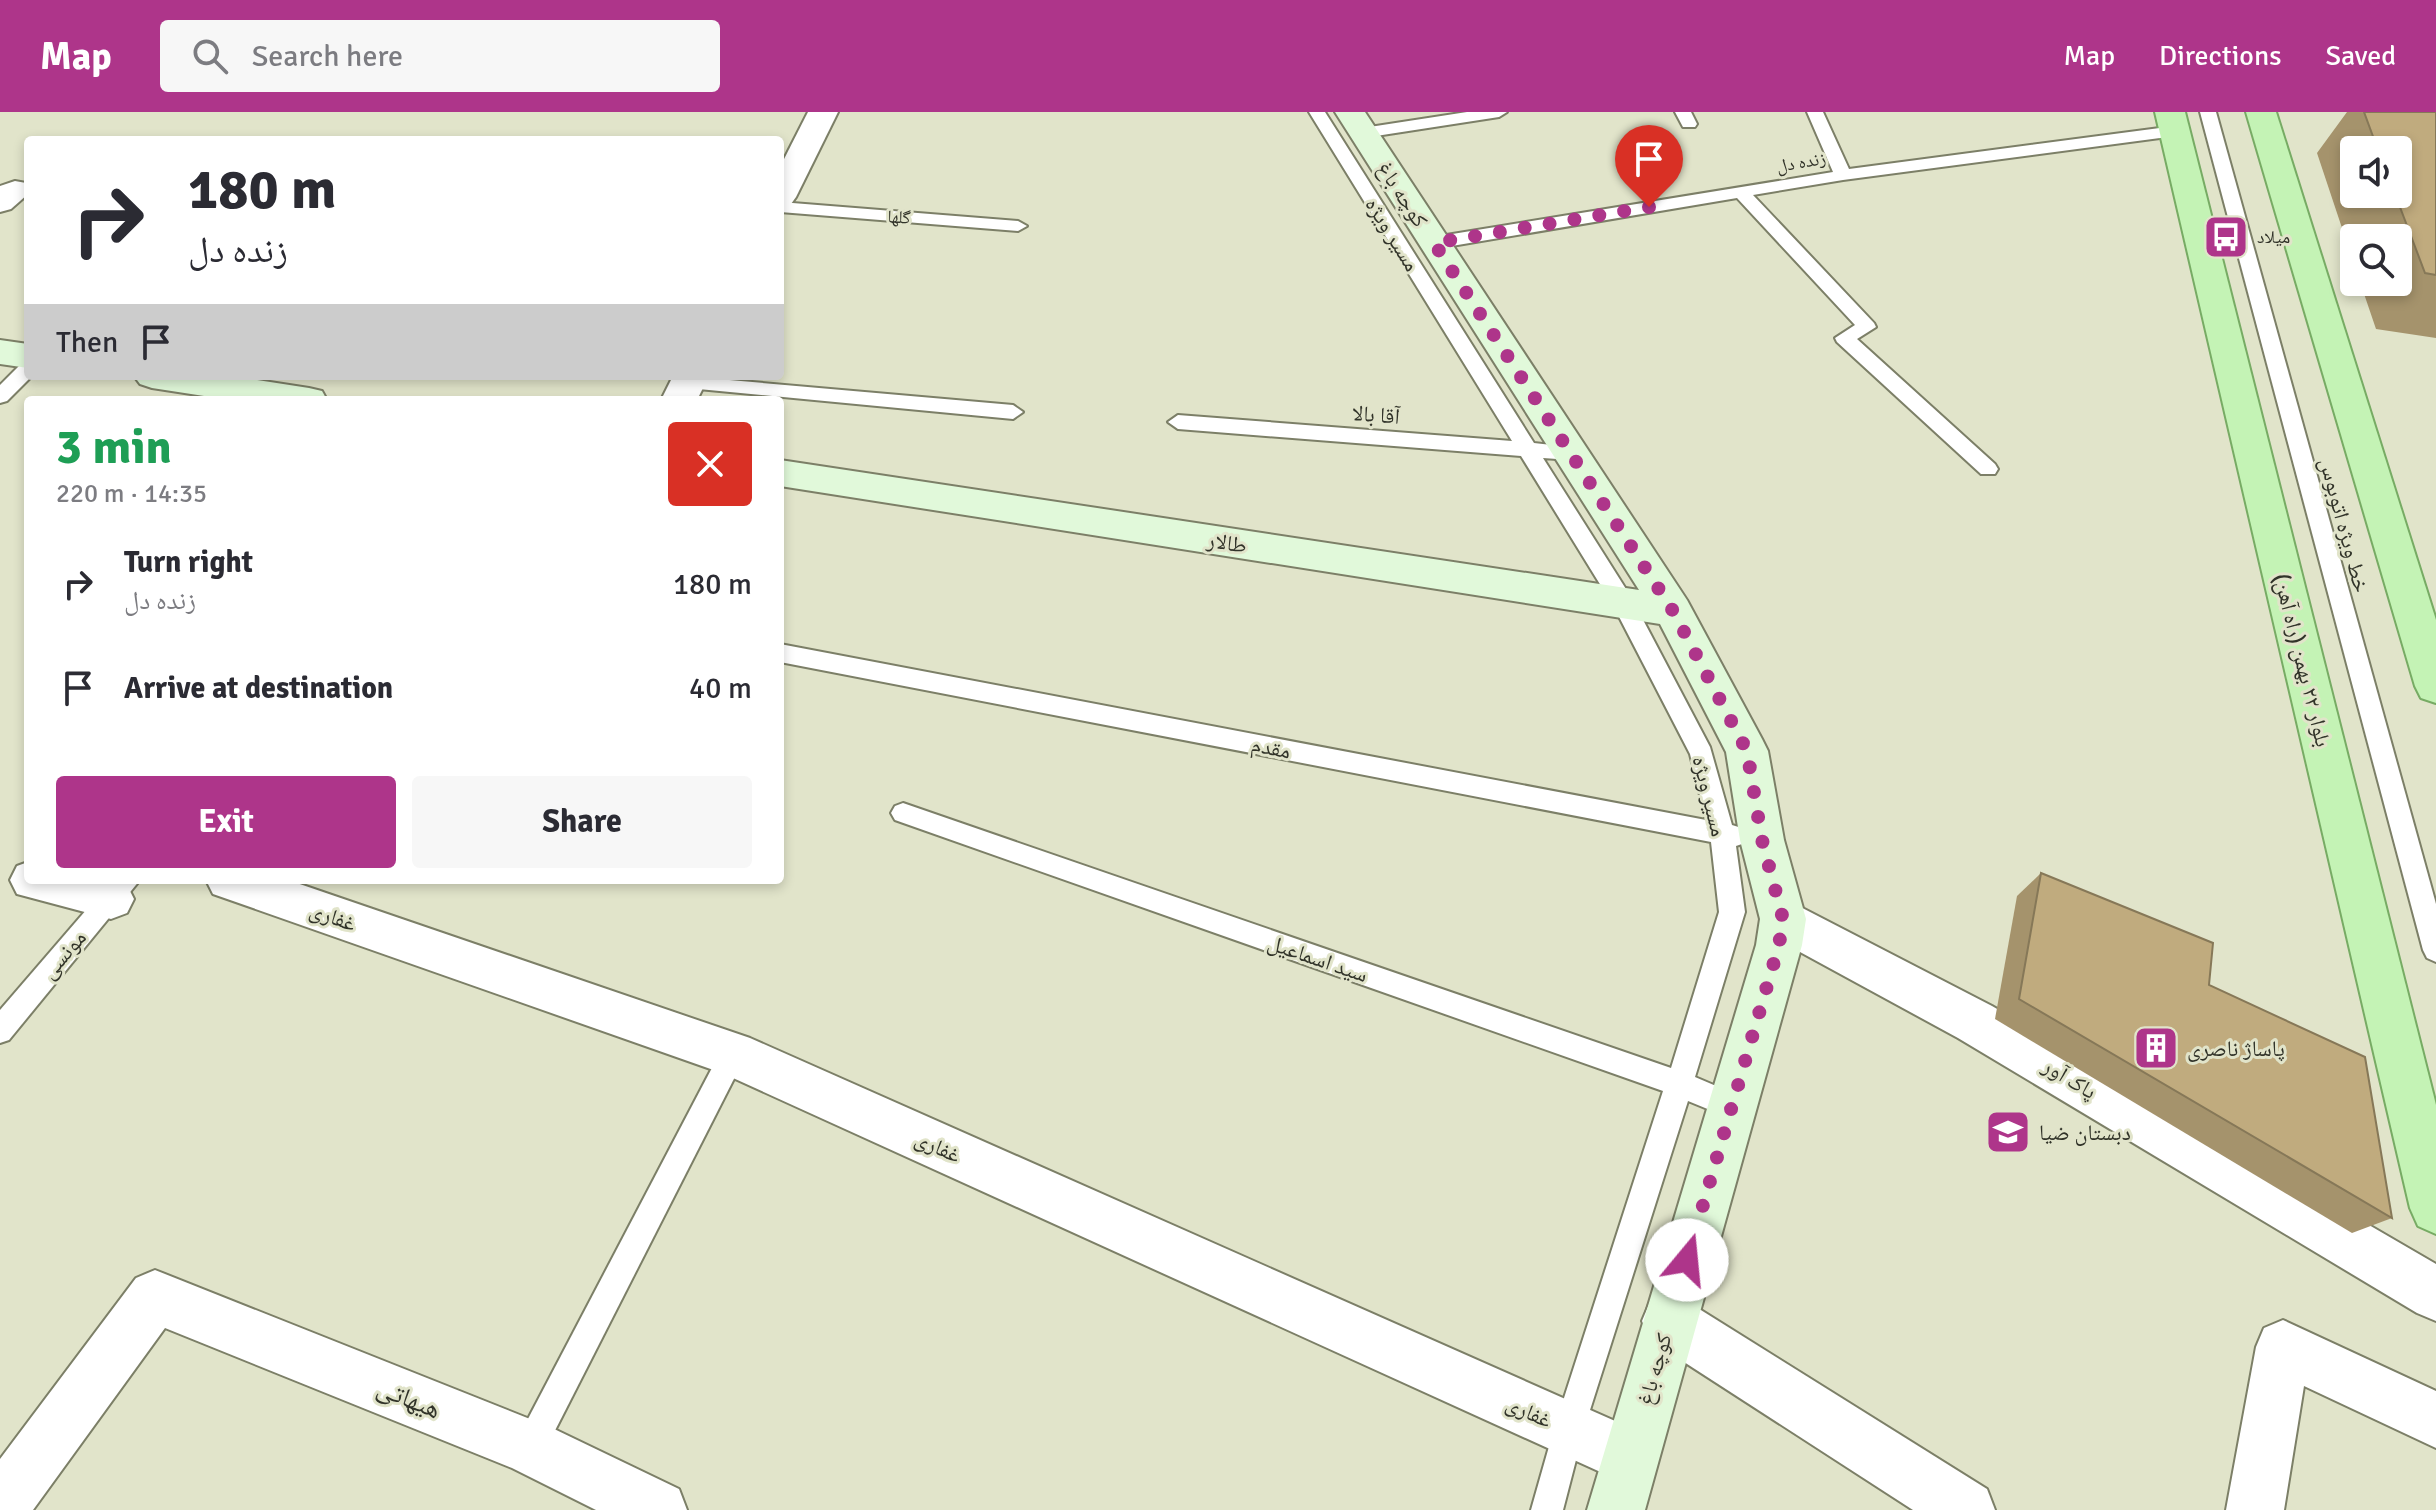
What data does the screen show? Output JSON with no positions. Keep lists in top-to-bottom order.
{
  "streets": {
    "main road": ["کوچه باغ", "طالار", "بلوار ۲۲ بهمن (راه آهن)"],
    "street": ["غفاری", "پاک آور", "هیهاتی"],
    "lane": [
      "زنده دل",
      "گلها",
      "مسیر ویژه",
      "آقا بالا",
      "خط ویژه اتوبوس",
      "مقدم",
      "مونسی",
      "سید اسماعیل"
    ]
  },
  "crossings": [
    ["زنده دل", "کوچه باغ"],
    ["زنده دل", "خط ویژه اتوبوس"],
    ["زنده دل", "بلوار ۲۲ بهمن (راه آهن)"],
    ["کوچه باغ", "مسیر ویژه"],
    ["کوچه باغ", "آقا بالا"],
    ["کوچه باغ", "طالار"],
    ["کوچه باغ", "مقدم"],
    ["کوچه باغ", "غفاری"],
    ["کوچه باغ", "سید اسماعیل"],
    ["کوچه باغ", "پاک آور"],
    ["مسیر ویژه", "آقا بالا"],
    ["مسیر ویژه", "طالار"],
    ["مسیر ویژه", "مقدم"],
    ["مسیر ویژه", "غفاری"],
    ["مسیر ویژه", "سید اسماعیل"],
    ["خط ویژه اتوبوس", "بلوار ۲۲ بهمن (راه آهن)"]
  ],
  "places": {
    "bus stop": ["میلاد"],
    "building": ["پاساژ ناصری"],
    "school or university": ["دبستان ضیا"]
  },
  "page": {
    "header": "Map",
    "search": "Search here",
    "nav": ["Map", "Directions", "Saved"],
    "turn": ["180 m", "زنده دل"],
    "then": "Then",
    "heading": ["3 min", "220 m · 14:35"],
    "list": [
      {
        "name": "Turn right",
        "note": "زنده دل",
        "value": "180 m"
      },
      {
        "name": "Arrive at destination",
        "value": "40 m"
      }
    ],
    "buttons": ["Exit", "Share"]
  }
}
